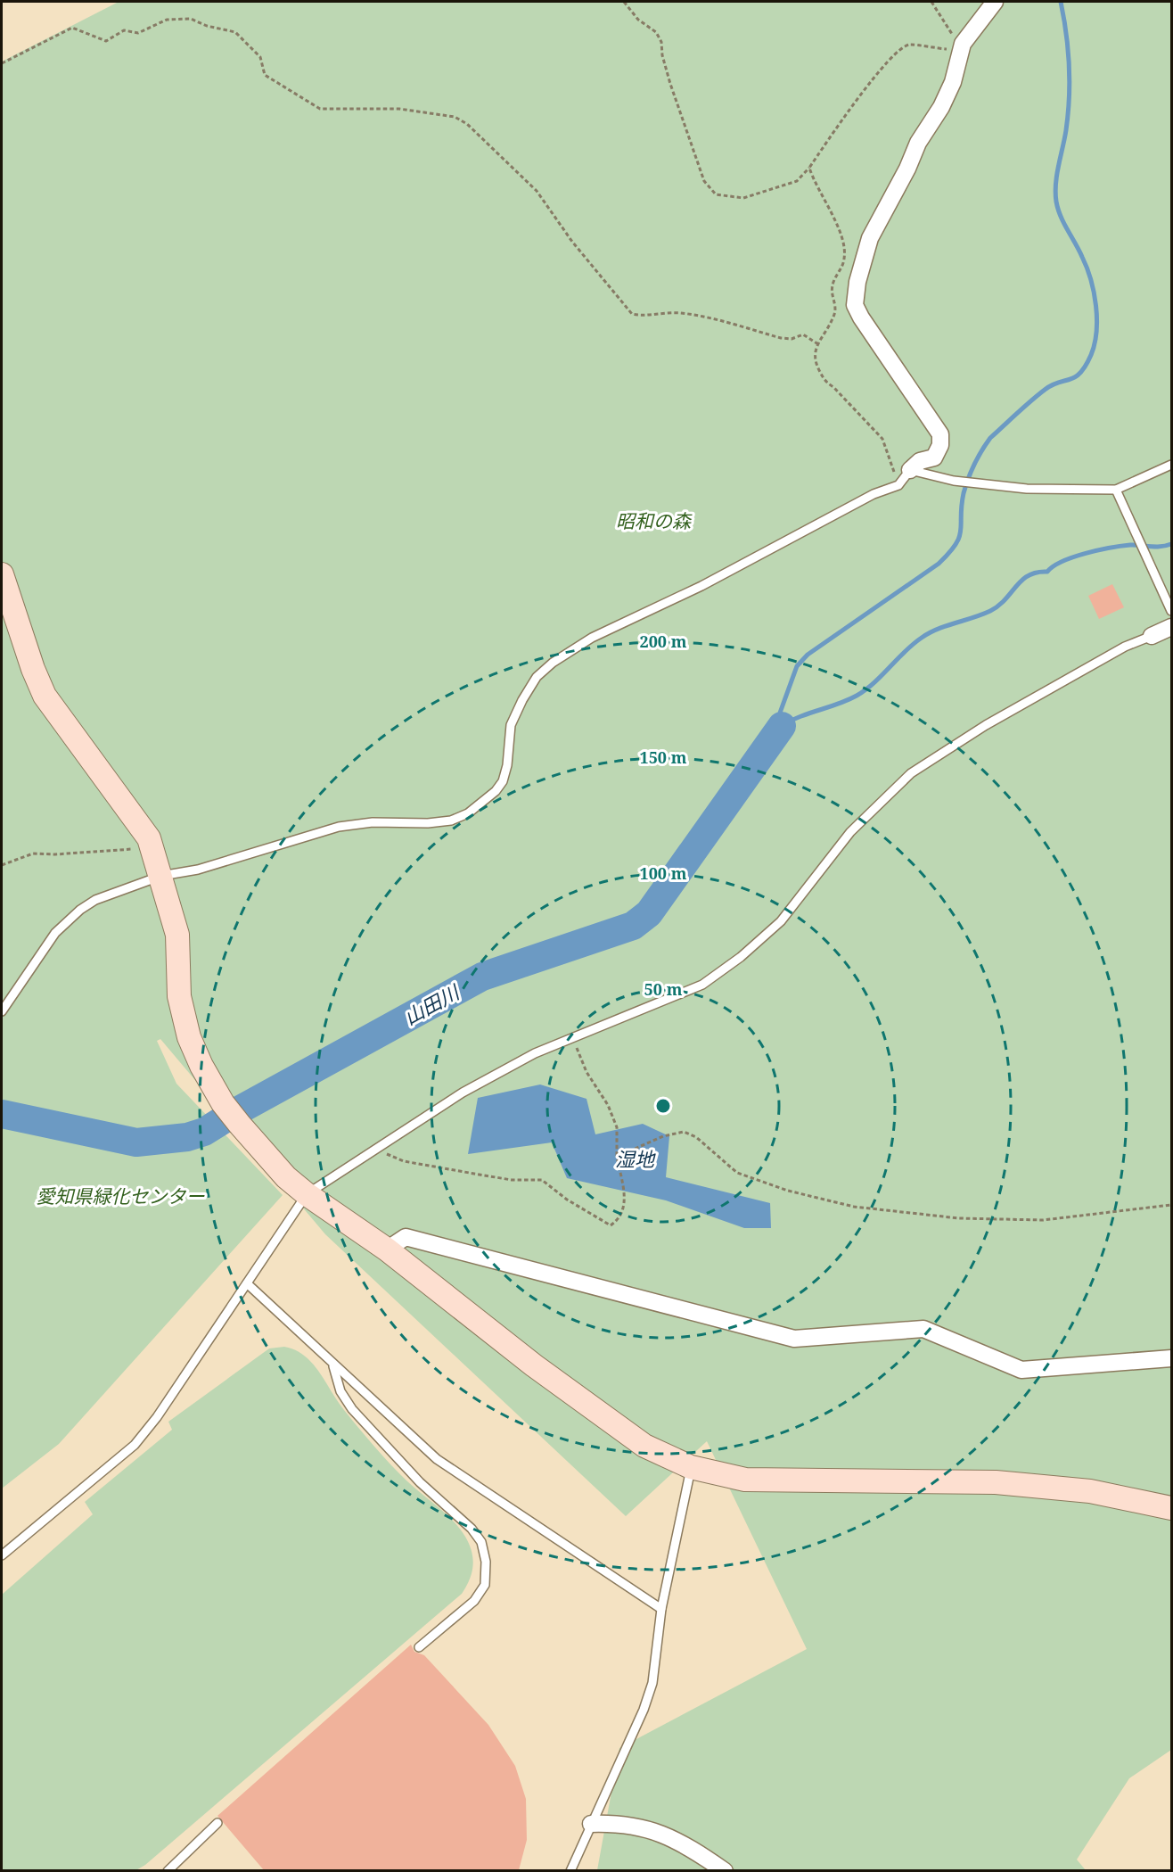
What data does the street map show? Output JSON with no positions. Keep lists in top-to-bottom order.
{
  "water": ["山田川", "湿地"],
  "parks": ["昭和の森", "愛知県緑化センター"],
  "rings": [
    "200 m",
    "150 m",
    "100 m",
    "50 m"
  ]
}
